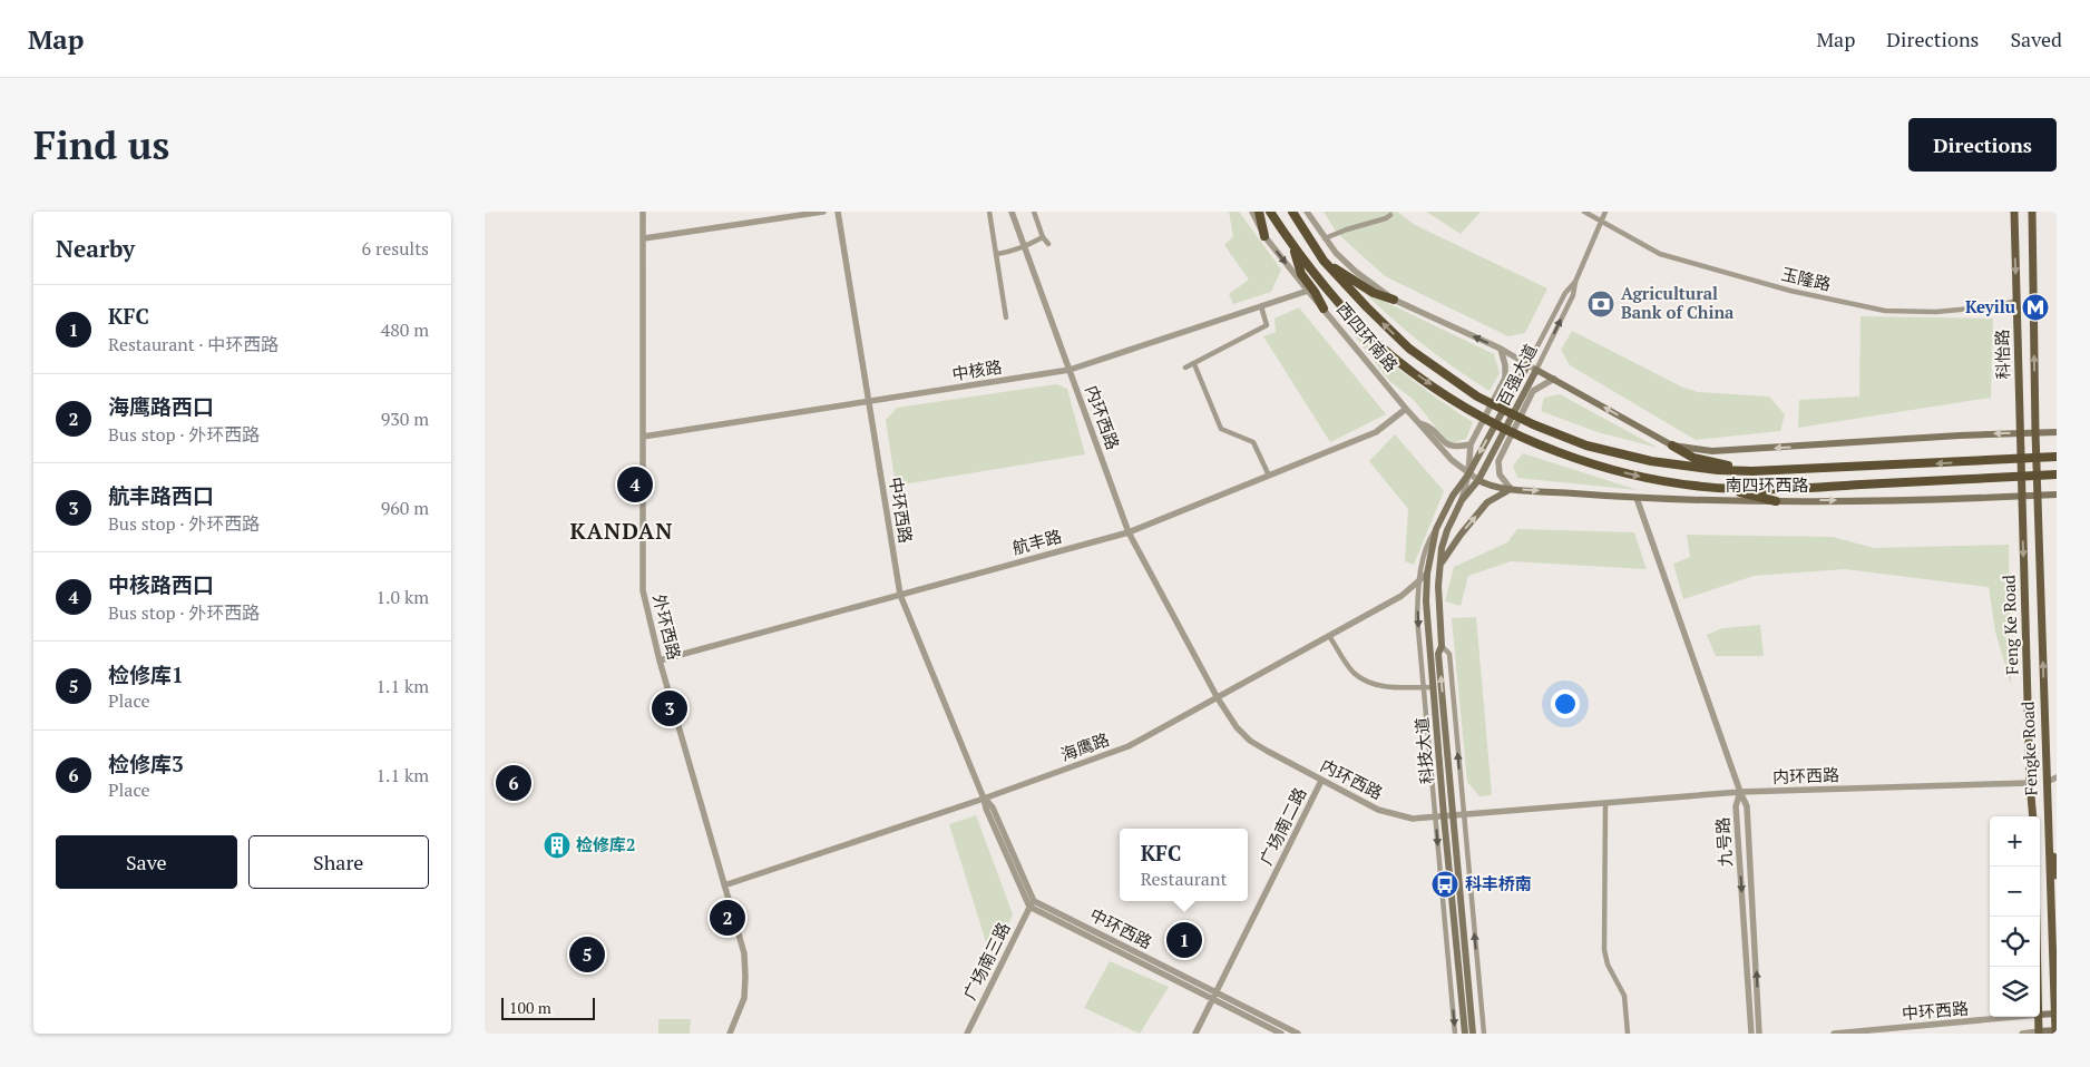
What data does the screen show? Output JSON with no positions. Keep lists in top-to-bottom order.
{
  "streets": {
    "highway": ["西四环南路", "南四环西路"],
    "main road": [
      "科怡路",
      "百强大道",
      "Feng Ke Road",
      "Fengke Road",
      "科技大道"
    ],
    "street": [
      "玉隆路",
      "中核路",
      "内环西路",
      "中环西路",
      "航丰路",
      "外环西路",
      "海鹰路",
      "广场南二路",
      "九号路",
      "广场南三路"
    ]
  },
  "crossings": [
    ["玉隆路", "科怡路"],
    ["玉隆路", "百强大道"],
    ["西四环南路", "中核路"],
    ["西四环南路", "百强大道"],
    ["西四环南路", "南四环西路"],
    ["西四环南路", "航丰路"],
    ["西四环南路", "科技大道"],
    ["科怡路", "南四环西路"],
    ["科怡路", "Feng Ke Road"],
    ["科怡路", "Fengke Road"],
    ["中核路", "内环西路"],
    ["中核路", "中环西路"],
    ["中核路", "外环西路"],
    ["百强大道", "南四环西路"],
    ["百强大道", "科技大道"],
    ["内环西路", "航丰路"],
    ["内环西路", "Feng Ke Road"],
    ["内环西路", "海鹰路"],
    ["内环西路", "科技大道"],
    ["内环西路", "广场南二路"],
    ["内环西路", "九号路"],
    ["南四环西路", "Feng Ke Road"],
    ["南四环西路", "Fengke Road"],
    ["南四环西路", "科技大道"],
    ["中环西路", "航丰路"],
    ["中环西路", "海鹰路"],
    ["中环西路", "广场南二路"],
    ["中环西路", "广场南三路"],
    ["航丰路", "外环西路"],
    ["外环西路", "海鹰路"],
    ["海鹰路", "科技大道"]
  ],
  "one_way": ["Feng Ke Road", "Fengke Road"],
  "districts": ["KANDAN"],
  "places": {
    "bank": ["Agricultural Bank of China"],
    "metro station": ["Keyilu"],
    "building": ["检修库2"],
    "bus stop": ["科丰桥南"]
  },
  "scale_bar": "100 m",
  "page": {
    "header": "Map",
    "nav": ["Map", "Directions", "Saved"],
    "buttons": [
      "Directions",
      ["Save", "Share"]
    ],
    "title": "Find us",
    "heading": ["Nearby", "6 results"],
    "list": [
      {
        "mark": "1",
        "name": "KFC",
        "note": "Restaurant · 中环西路",
        "value": "480 m"
      },
      {
        "mark": "2",
        "name": "海鹰路西口",
        "note": "Bus stop · 外环西路",
        "value": "930 m"
      },
      {
        "mark": "3",
        "name": "航丰路西口",
        "note": "Bus stop · 外环西路",
        "value": "960 m"
      },
      {
        "mark": "4",
        "name": "中核路西口",
        "note": "Bus stop · 外环西路",
        "value": "1.0 km"
      },
      {
        "mark": "5",
        "name": "检修库1",
        "note": "Place",
        "value": "1.1 km"
      },
      {
        "mark": "6",
        "name": "检修库3",
        "note": "Place",
        "value": "1.1 km"
      }
    ],
    "pins": [
      "4",
      "3",
      "6",
      "2",
      "1",
      "5"
    ],
    "map_buttons": ["+", "−"],
    "popup": ["KFC", "Restaurant"],
    "scale": "100 m"
  }
}
